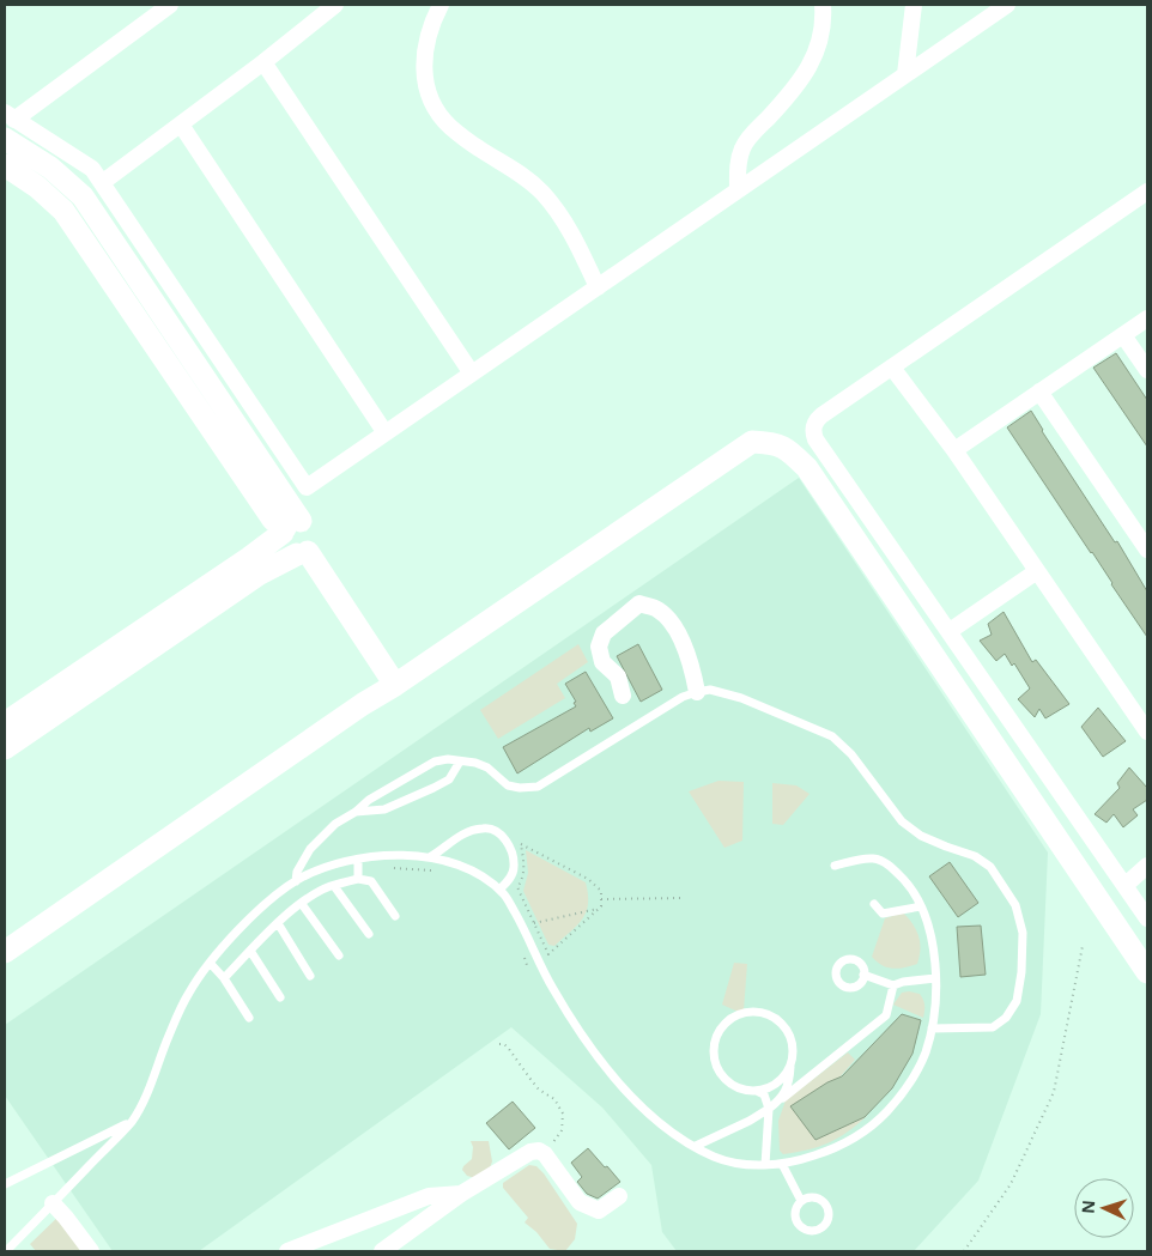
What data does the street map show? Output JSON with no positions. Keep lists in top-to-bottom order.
{
  "north": "left"
}
